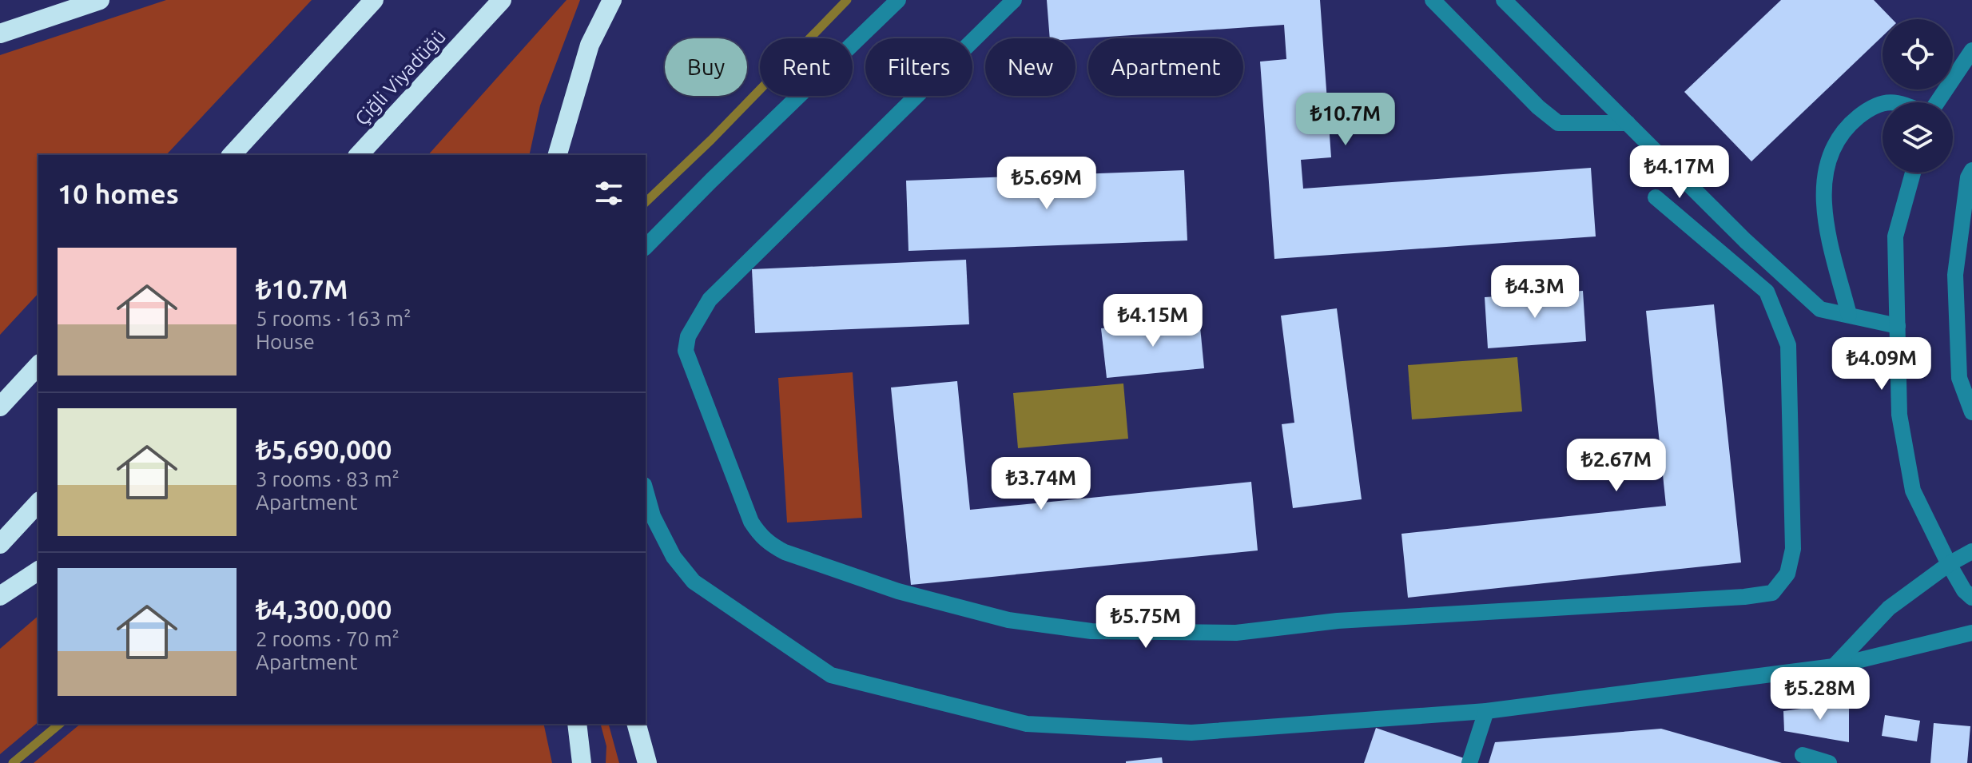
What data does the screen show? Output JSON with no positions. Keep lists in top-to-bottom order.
{
  "streets": {
    "highway": ["Çiğli Viyadüğü"]
  },
  "page": {
    "chip": [
      "Buy",
      "Rent",
      "Filters",
      "New",
      "Apartment"
    ],
    "price": [
      "₺10.7M",
      "₺4.17M",
      "₺5.69M",
      "₺4.3M",
      "₺4.15M",
      "₺4.09M",
      "₺2.67M",
      "₺3.74M",
      "₺5.75M",
      "₺5.28M"
    ],
    "heading": "10 homes",
    "list": [
      {
        "name": "₺10.7M",
        "note": "5 rooms · 163 m² · House"
      },
      {
        "name": "₺5,690,000",
        "note": "3 rooms · 83 m² · Apartment"
      },
      {
        "name": "₺4,300,000",
        "note": "2 rooms · 70 m² · Apartment"
      }
    ]
  }
}
